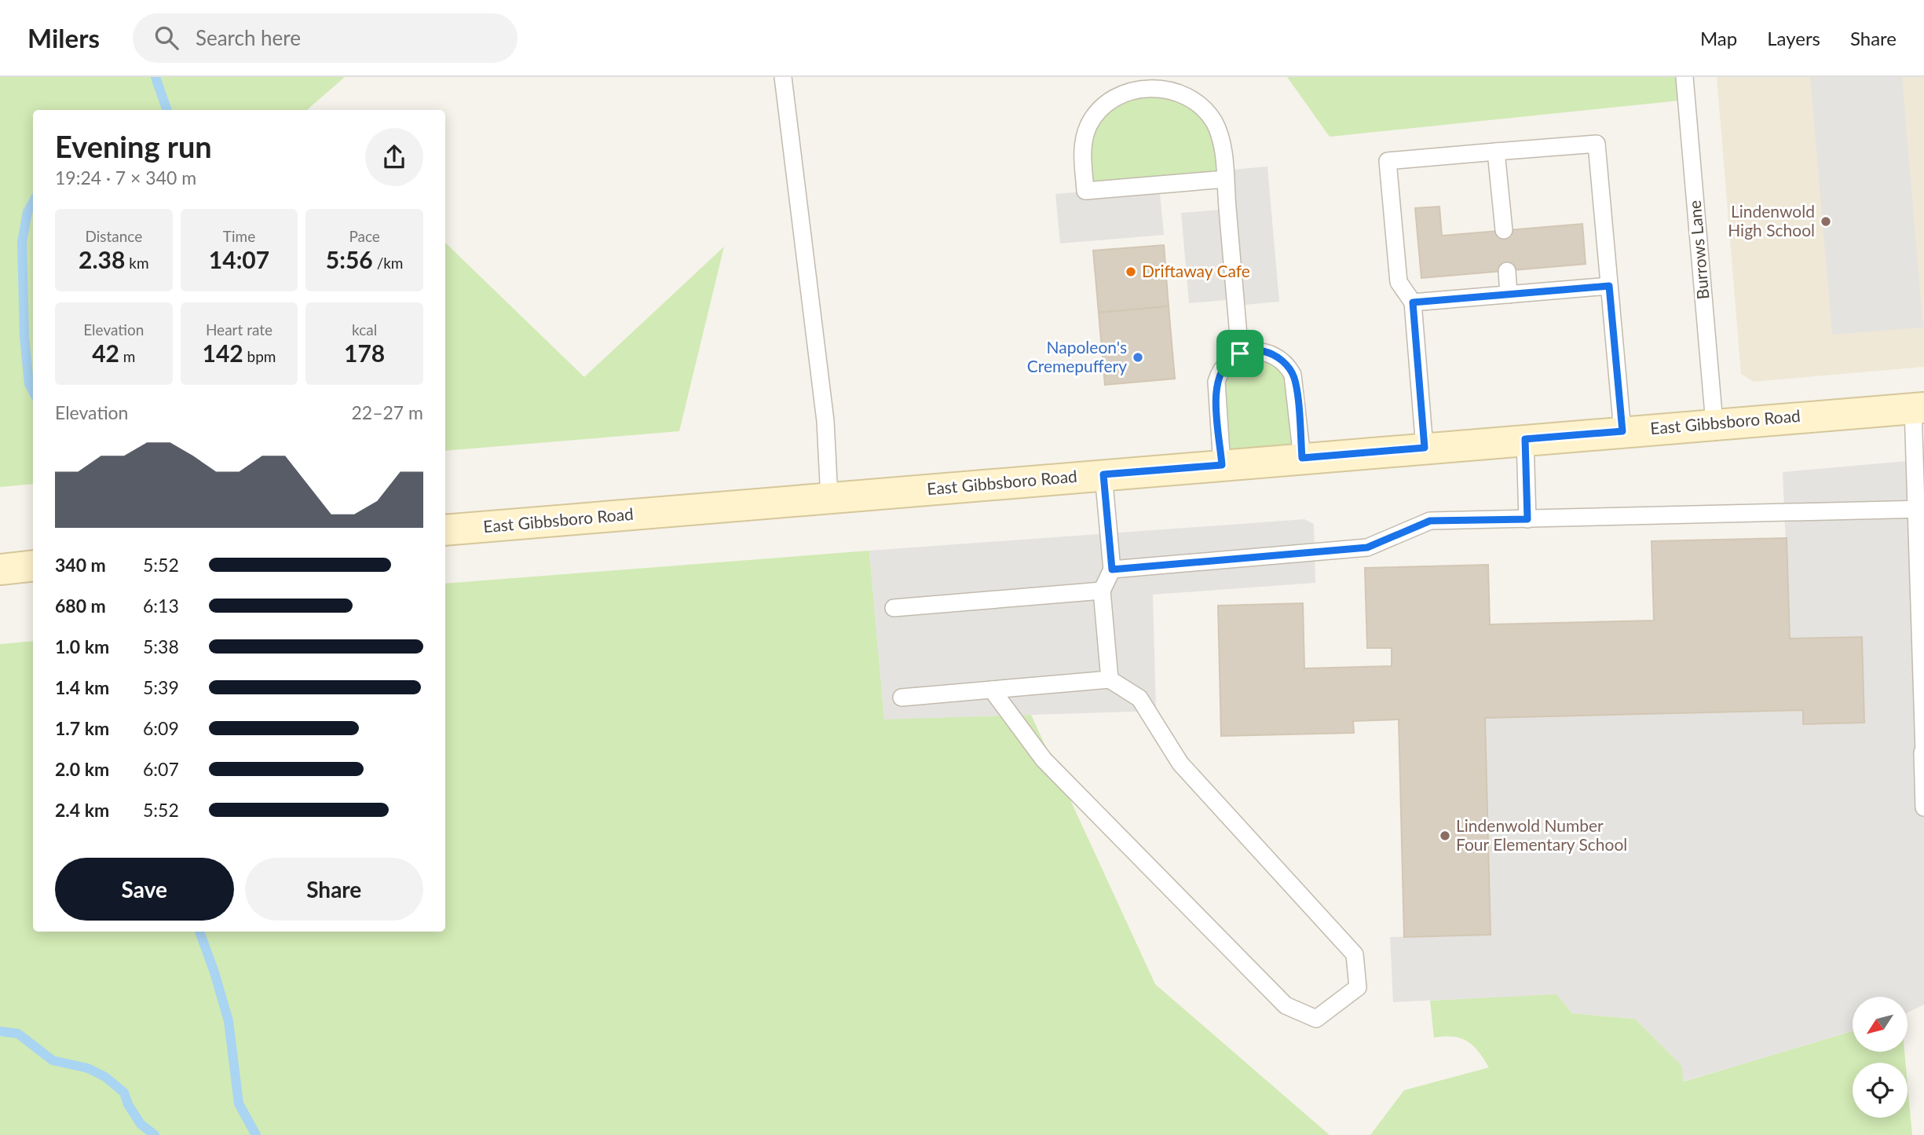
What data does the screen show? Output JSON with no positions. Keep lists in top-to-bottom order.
{
  "streets": {
    "main road": ["East Gibbsboro Road"],
    "lane": ["Burrows Lane"]
  },
  "crossings": [
    ["Burrows Lane", "East Gibbsboro Road"]
  ],
  "places": [
    "Lindenwold High School",
    "Driftaway Cafe",
    "Napoleon's Cremepuffery",
    "Lindenwold Number Four Elementary School"
  ],
  "north": "bottom left",
  "page": {
    "header": "Milers",
    "search": "Search here",
    "nav": ["Map", "Layers", "Share"],
    "heading": ["Evening run", "19:24 · 7 × 340 m"],
    "stats": [
      ["Distance", "2.38 km"],
      ["Time", "14:07"],
      ["Pace", "5:56 /km"],
      ["Elevation", "42 m"],
      ["Heart rate", "142 bpm"],
      ["kcal", "178"]
    ],
    "chart": ["Elevation", "22–27 m"],
    "list": [
      {
        "name": "340 m",
        "note": "5:52"
      },
      {
        "name": "680 m",
        "note": "6:13"
      },
      {
        "name": "1.0 km",
        "note": "5:38"
      },
      {
        "name": "1.4 km",
        "note": "5:39"
      },
      {
        "name": "1.7 km",
        "note": "6:09"
      },
      {
        "name": "2.0 km",
        "note": "6:07"
      },
      {
        "name": "2.4 km",
        "note": "5:52"
      }
    ],
    "buttons": ["Save", "Share"]
  }
}
